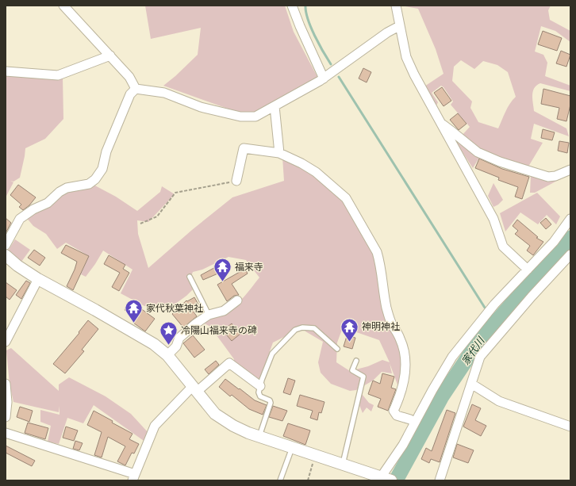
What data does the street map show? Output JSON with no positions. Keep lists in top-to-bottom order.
{
  "water": ["家代川"],
  "places": {
    "temple": ["福来寺", "家代秋葉神社", "神明神社"],
    "place": ["冷陽山福来寺の碑"]
  }
}
